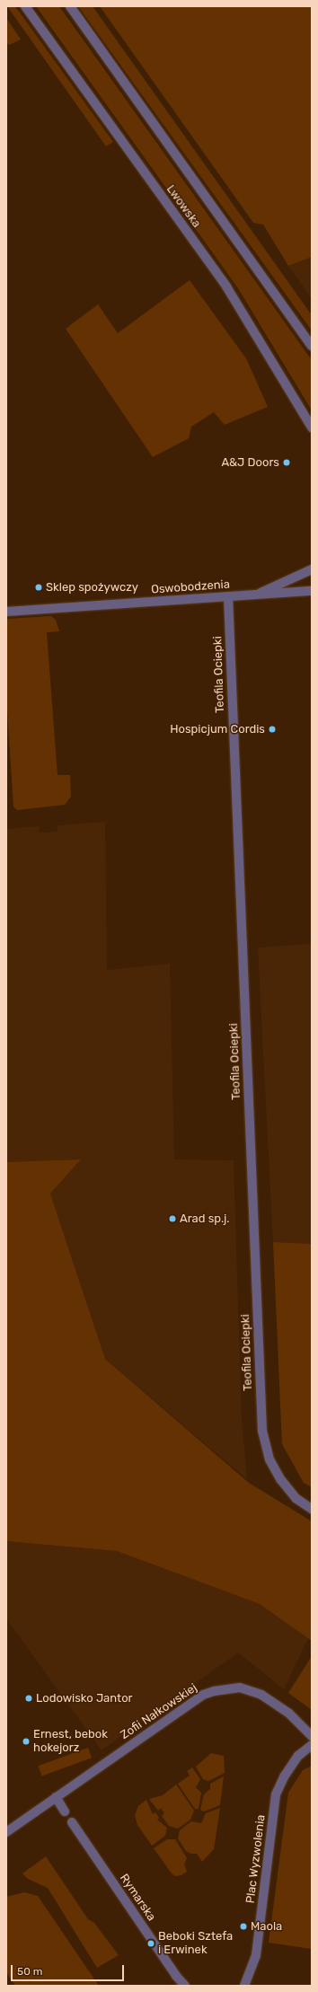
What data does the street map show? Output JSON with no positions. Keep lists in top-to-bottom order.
{
  "streets": {
    "street": [
      "Lwowska",
      "Oswobodzenia",
      "Teofila Ociepki",
      "Zofii Nałkowskiej",
      "Plac Wyzwolenia",
      "Rymarska"
    ]
  },
  "crossings": [
    ["Oswobodzenia", "Teofila Ociepki"]
  ],
  "places": [
    "A&J Doors",
    "Sklep spożywczy",
    "Hospicjum Cordis",
    "Arad sp.j.",
    "Lodowisko Jantor",
    "Ernest, bebok hokejorz",
    "Maola",
    "Beboki Sztefa i Erwinek"
  ],
  "scale_bar": "50 m"
}
